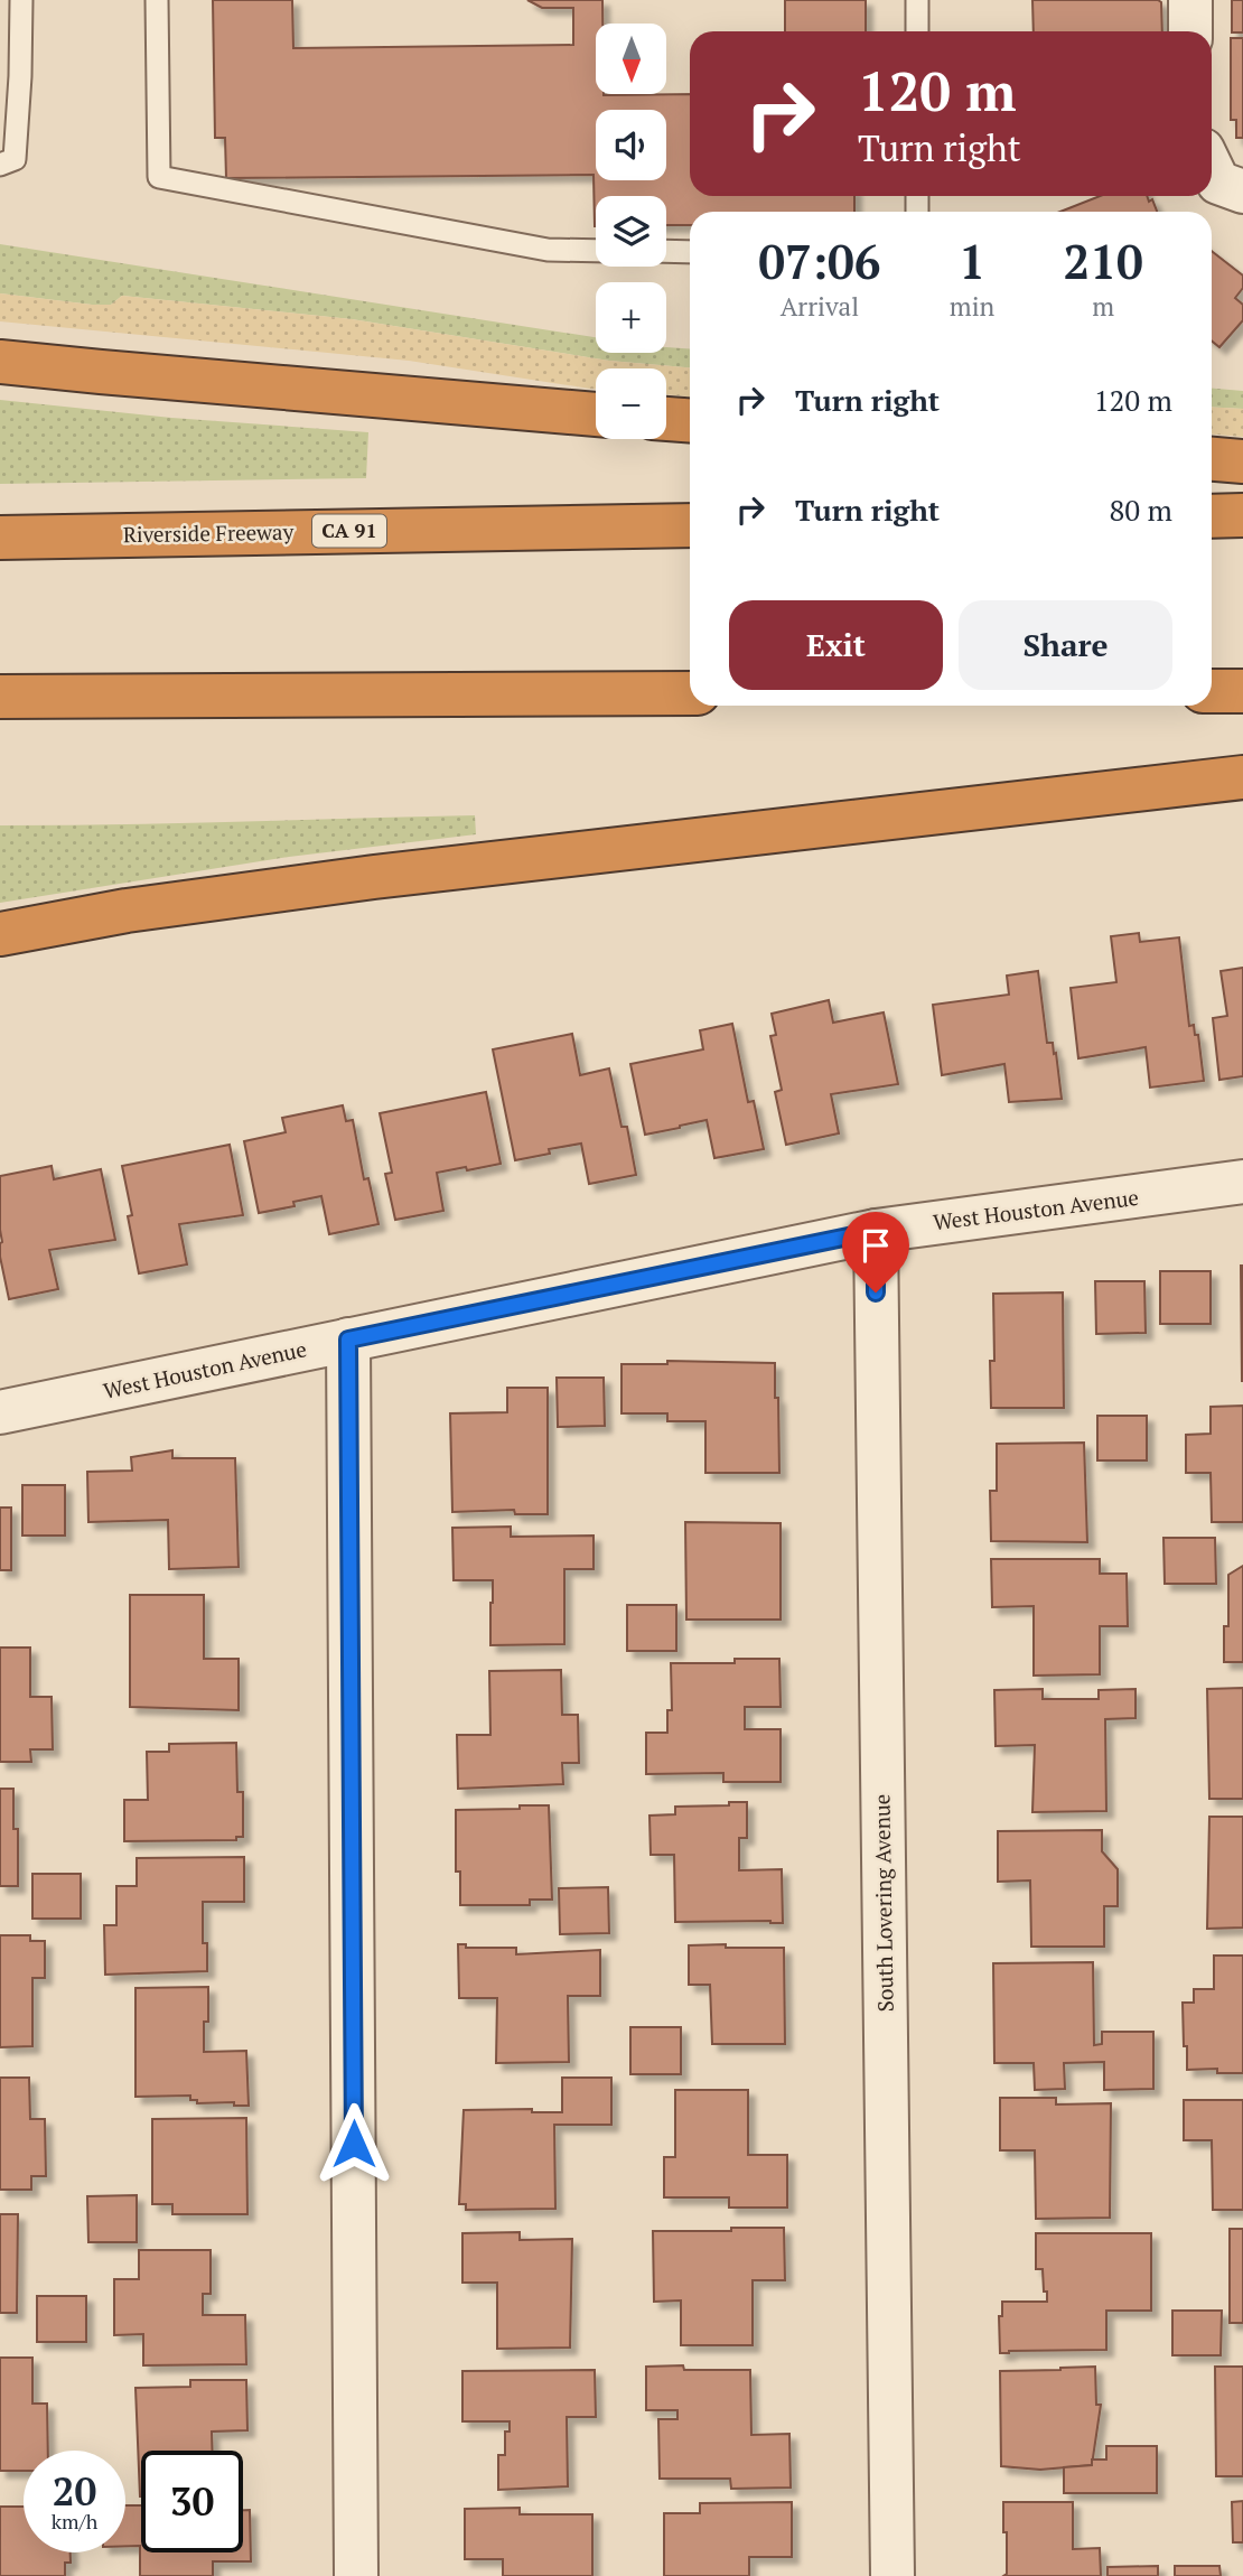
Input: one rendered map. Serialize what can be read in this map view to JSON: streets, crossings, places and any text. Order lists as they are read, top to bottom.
{
  "streets": {
    "highway": ["CA 91", "Riverside Freeway"],
    "street": ["West Houston Avenue", "South Lovering Avenue"]
  },
  "crossings": [
    ["West Houston Avenue", "South Lovering Avenue"]
  ],
  "north": "bottom",
  "page": {
    "map_buttons": ["+", "−"],
    "turn": ["120 m", "Turn right"],
    "eta": [
      "07:06",
      "Arrival",
      "1",
      "min",
      "210",
      "m"
    ],
    "list": [
      {
        "name": "Turn right",
        "value": "120 m"
      },
      {
        "name": "Turn right",
        "value": "80 m"
      }
    ],
    "buttons": ["Exit", "Share"],
    "speed": "20 km/h",
    "limit": "30"
  }
}
